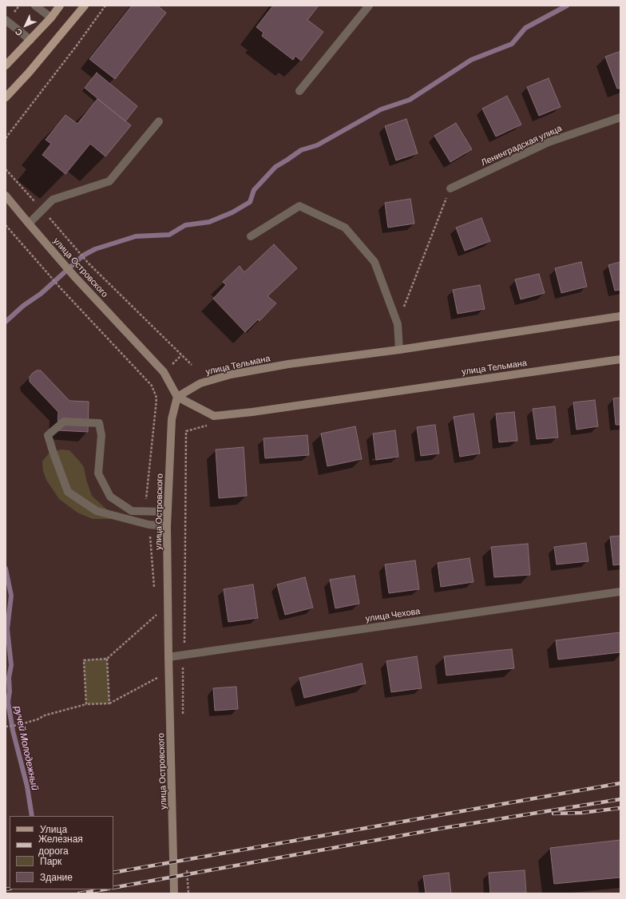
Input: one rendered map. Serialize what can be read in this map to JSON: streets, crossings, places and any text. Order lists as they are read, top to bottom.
{
  "streets": {
    "main road": ["улица Островского", "улица Тельмана"],
    "street": ["Ленинградская улица", "улица Чехова"]
  },
  "crossings": [
    ["улица Островского", "улица Тельмана"],
    ["улица Островского", "улица Чехова"]
  ],
  "water": ["ручей Молодежный"],
  "legend": [
    "Улица",
    "Железная дорога",
    "Парк",
    "Здание"
  ],
  "north": "bottom left"
}
